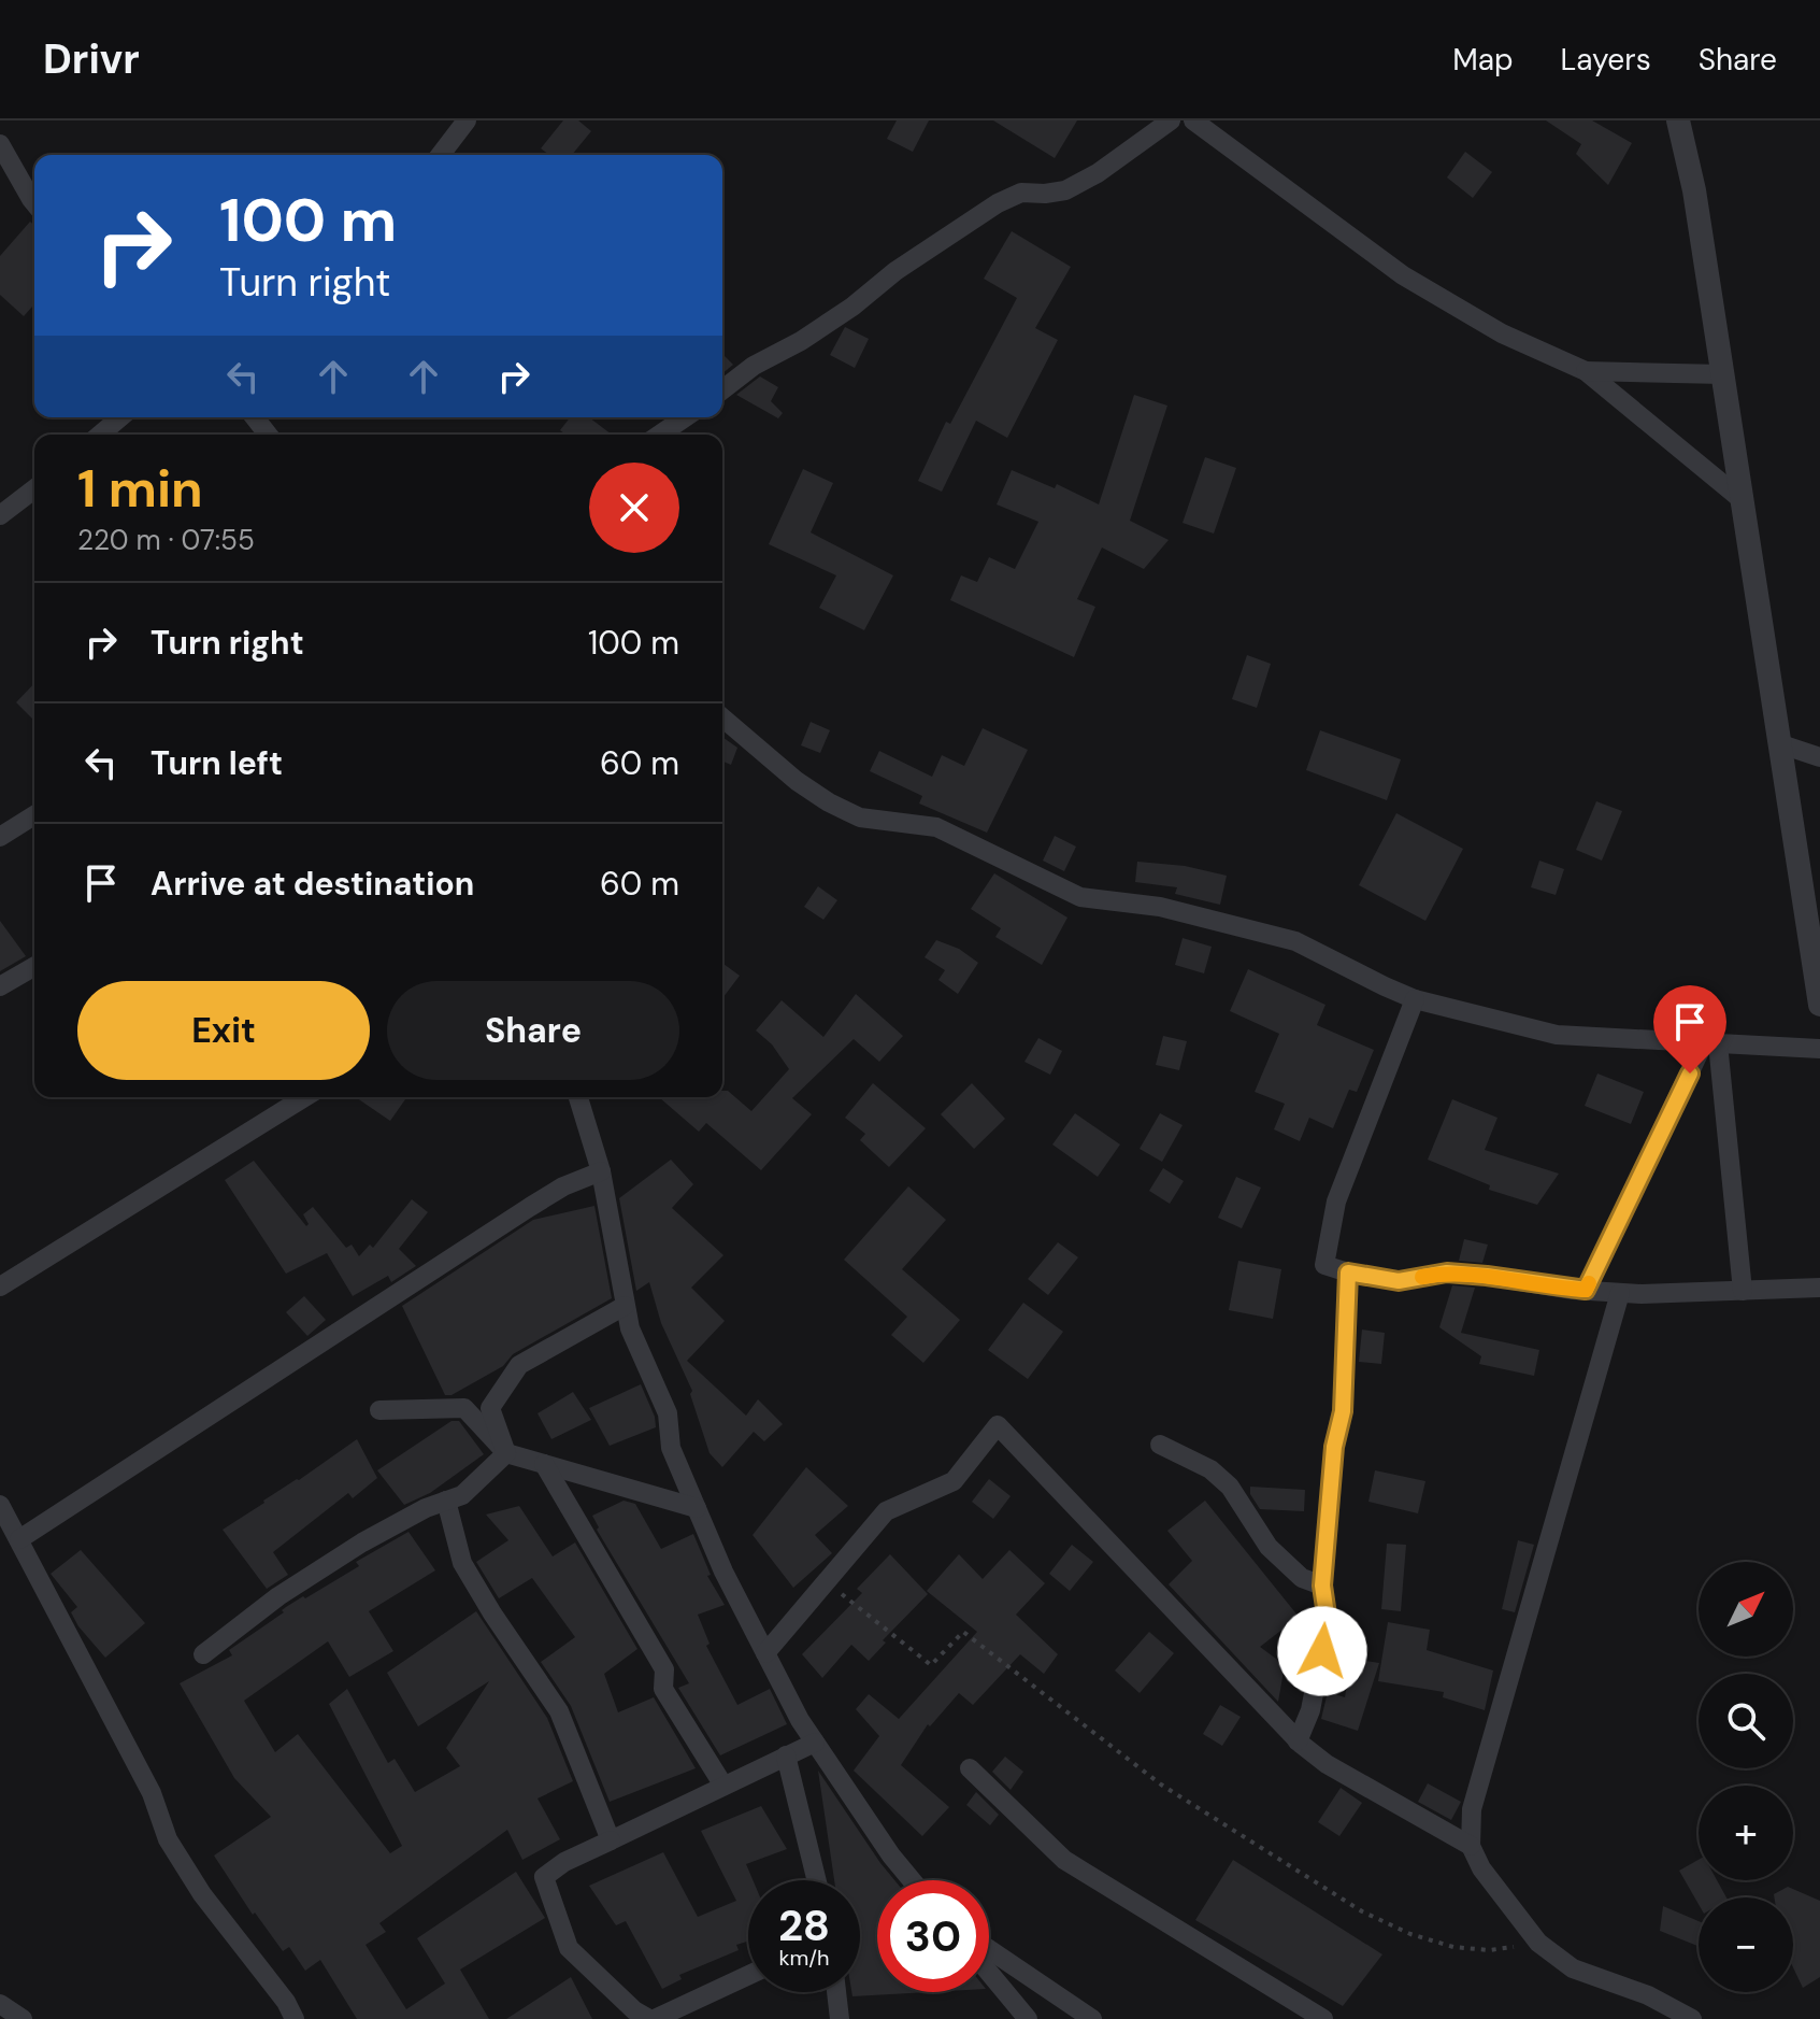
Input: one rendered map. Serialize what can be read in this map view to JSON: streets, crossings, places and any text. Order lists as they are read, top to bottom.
{
  "north": "top right",
  "page": {
    "header": "Drivr",
    "nav": ["Map", "Layers", "Share"],
    "turn": ["100 m", "Turn right"],
    "heading": ["1 min", "220 m · 07:55"],
    "list": [
      {
        "name": "Turn right",
        "value": "100 m"
      },
      {
        "name": "Turn left",
        "value": "60 m"
      },
      {
        "name": "Arrive at destination",
        "value": "60 m"
      }
    ],
    "buttons": ["Exit", "Share"],
    "map_buttons": ["+", "−"],
    "speed": "28 km/h",
    "limit": "30"
  }
}
